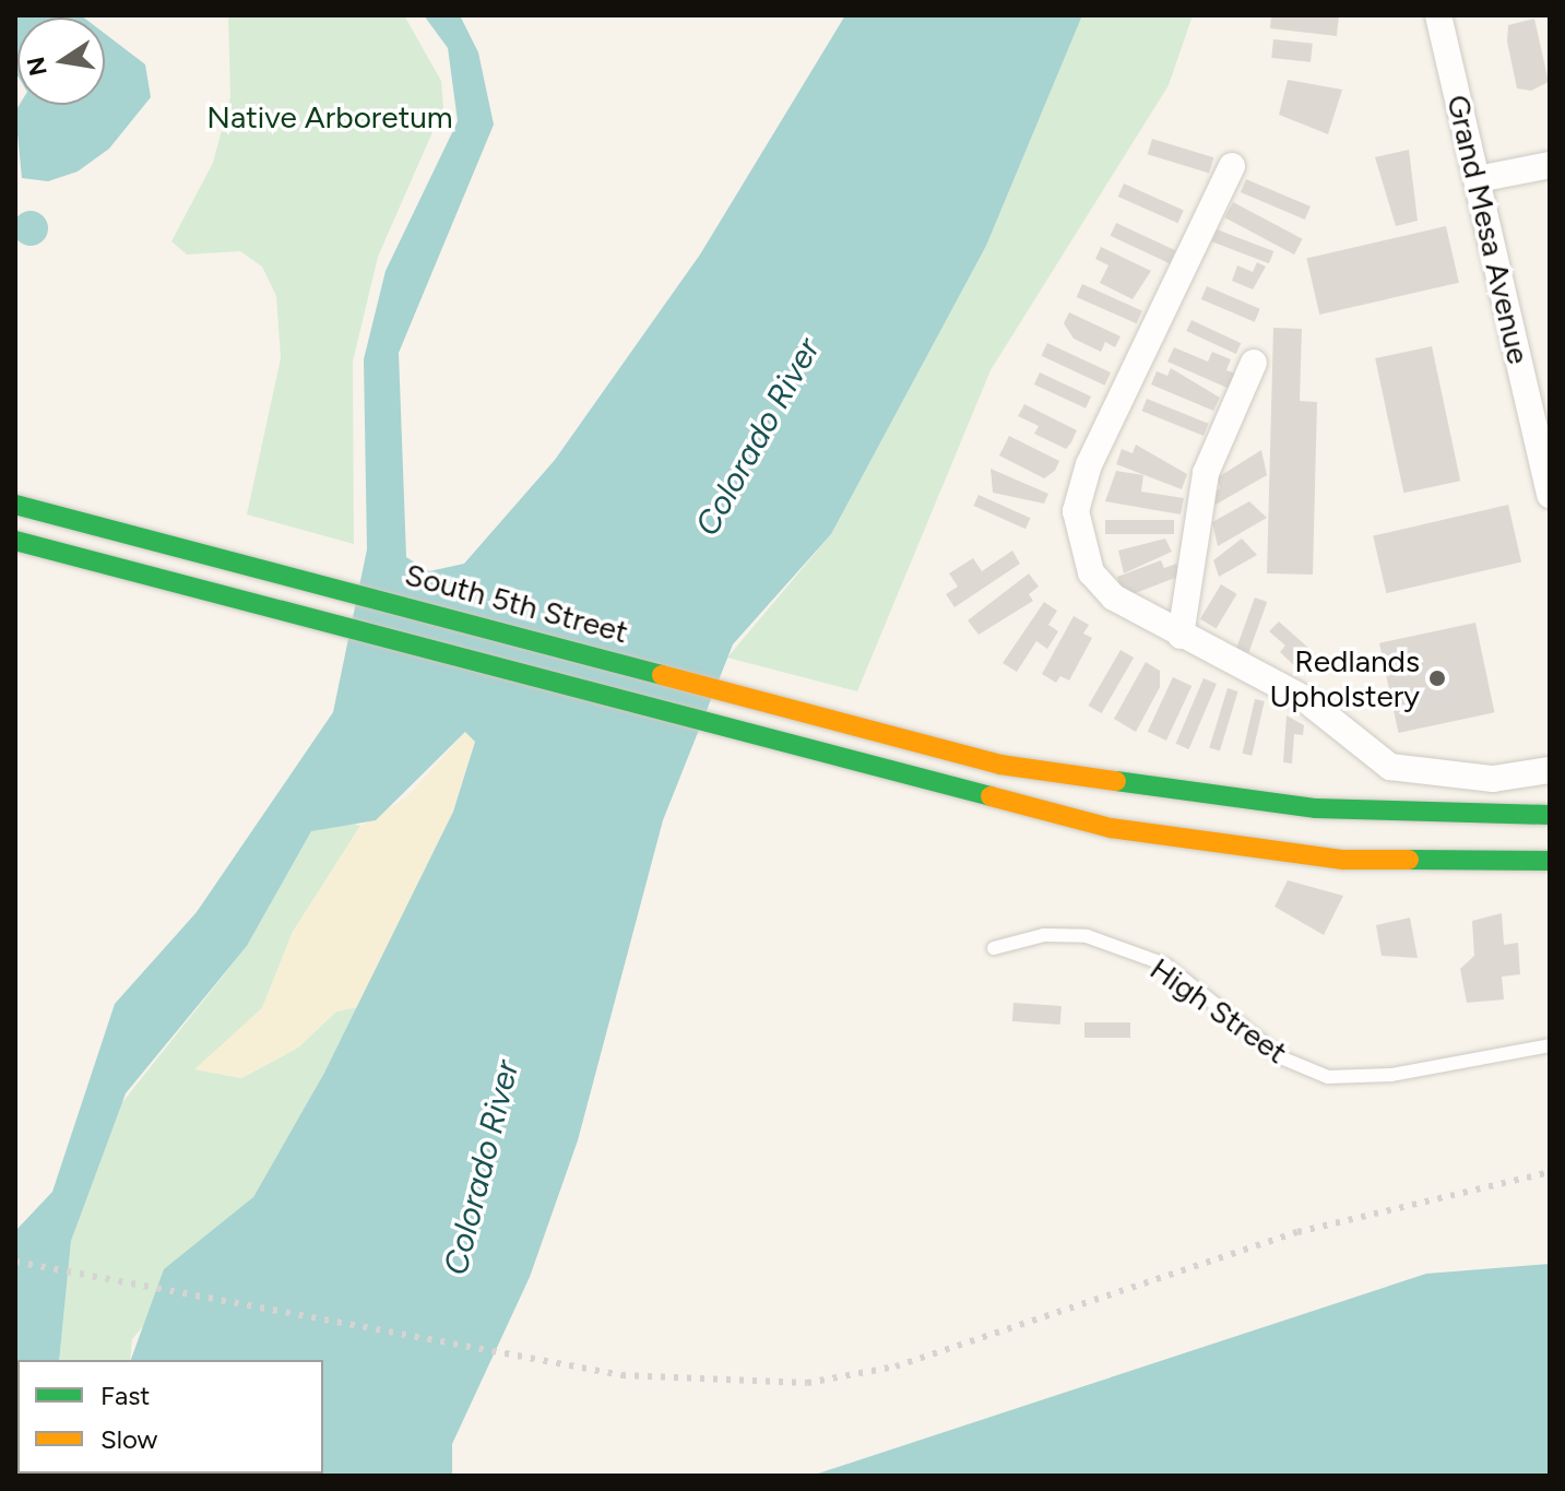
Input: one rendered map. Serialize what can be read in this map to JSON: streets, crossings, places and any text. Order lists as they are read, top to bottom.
{
  "streets": {
    "highway": ["South 5th Street"],
    "street": ["Grand Mesa Avenue"],
    "lane": ["High Street"]
  },
  "water": ["Colorado River"],
  "parks": ["Native Arboretum"],
  "places": ["Redlands Upholstery"],
  "legend": ["Fast", "Slow"],
  "north": "left"
}
